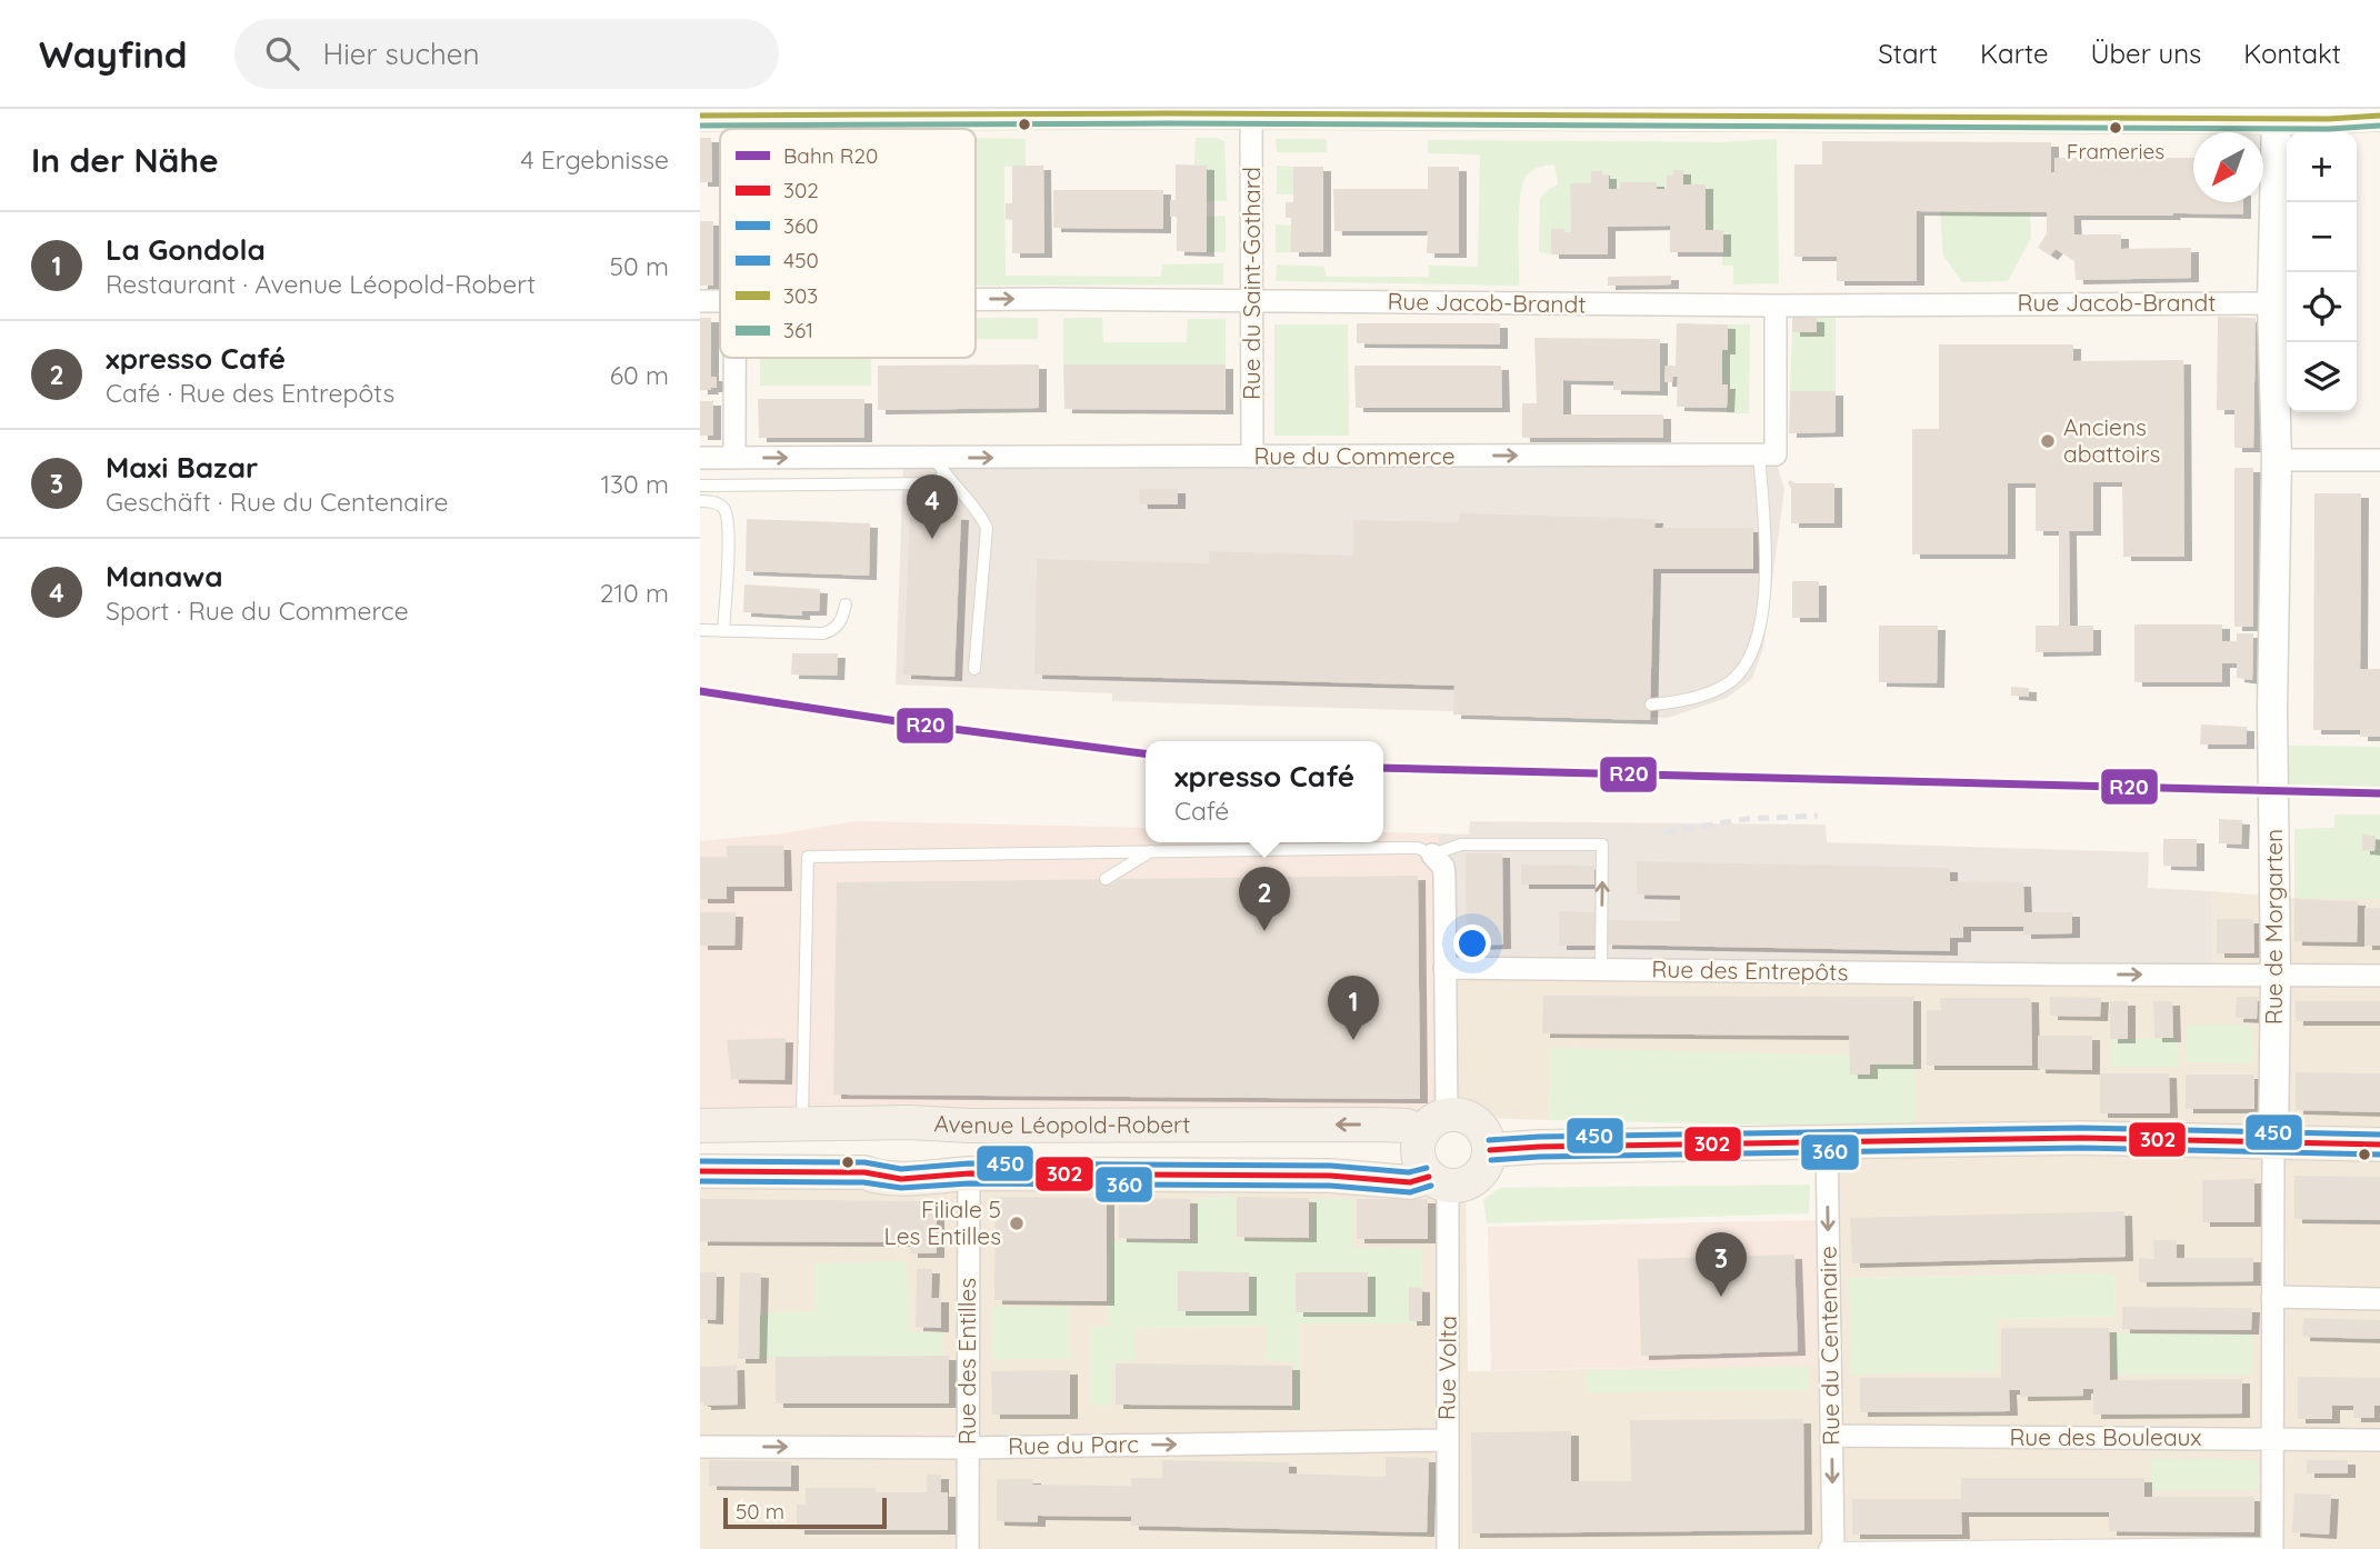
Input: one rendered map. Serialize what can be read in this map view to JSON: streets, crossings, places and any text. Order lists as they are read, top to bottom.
{
  "streets": {
    "main road": ["Rue de Morgarten", "Avenue Léopold-Robert"],
    "street": [
      "Rue du Saint-Gothard",
      "Rue Jacob-Brandt",
      "Rue du Commerce",
      "Rue des Entrepôts",
      "Rue du Centenaire",
      "Rue des Entilles",
      "Rue Volta",
      "Rue des Bouleaux",
      "Rue du Parc"
    ]
  },
  "crossings": [
    ["Rue du Saint-Gothard", "Rue Jacob-Brandt"],
    ["Rue du Saint-Gothard", "Rue du Commerce"],
    ["Rue Jacob-Brandt", "Rue de Morgarten"],
    ["Rue de Morgarten", "Rue des Entrepôts"],
    ["Rue de Morgarten", "Rue des Bouleaux"],
    ["Avenue Léopold-Robert", "Rue Volta"],
    ["Rue du Centenaire", "Rue des Bouleaux"],
    ["Rue des Entilles", "Rue du Parc"],
    ["Rue Volta", "Rue du Parc"]
  ],
  "one_way": [
    "Rue du Commerce",
    "Rue des Entrepôts",
    "Rue du Centenaire",
    "Rue du Parc"
  ],
  "places": ["Frameries", "Anciens abattoirs", "Filiale 5 Les Entilles"],
  "lines": [
    "transit line 303",
    "transit line 361",
    "rail line R20",
    "transit line 450",
    "transit line 302",
    "transit line 360"
  ],
  "legend": [
    "Bahn R20",
    "302",
    "360",
    "450",
    "303",
    "361"
  ],
  "scale_bar": "50 m",
  "north": "bottom left",
  "page": {
    "header": "Wayfind",
    "search": "Hier suchen",
    "nav": [
      "Start",
      "Karte",
      "Über uns",
      "Kontakt"
    ],
    "heading": ["In der Nähe", "4 Ergebnisse"],
    "map_buttons": ["+", "−"],
    "list": [
      {
        "mark": "1",
        "name": "La Gondola",
        "note": "Restaurant · Avenue Léopold-Robert",
        "value": "50 m"
      },
      {
        "mark": "2",
        "name": "xpresso Café",
        "note": "Café · Rue des Entrepôts",
        "value": "60 m"
      },
      {
        "mark": "3",
        "name": "Maxi Bazar",
        "note": "Geschäft · Rue du Centenaire",
        "value": "130 m"
      },
      {
        "mark": "4",
        "name": "Manawa",
        "note": "Sport · Rue du Commerce",
        "value": "210 m"
      }
    ],
    "pins": [
      "4",
      "2",
      "1",
      "3"
    ],
    "popup": ["xpresso Café", "Café"],
    "scale": "50 m"
  }
}
